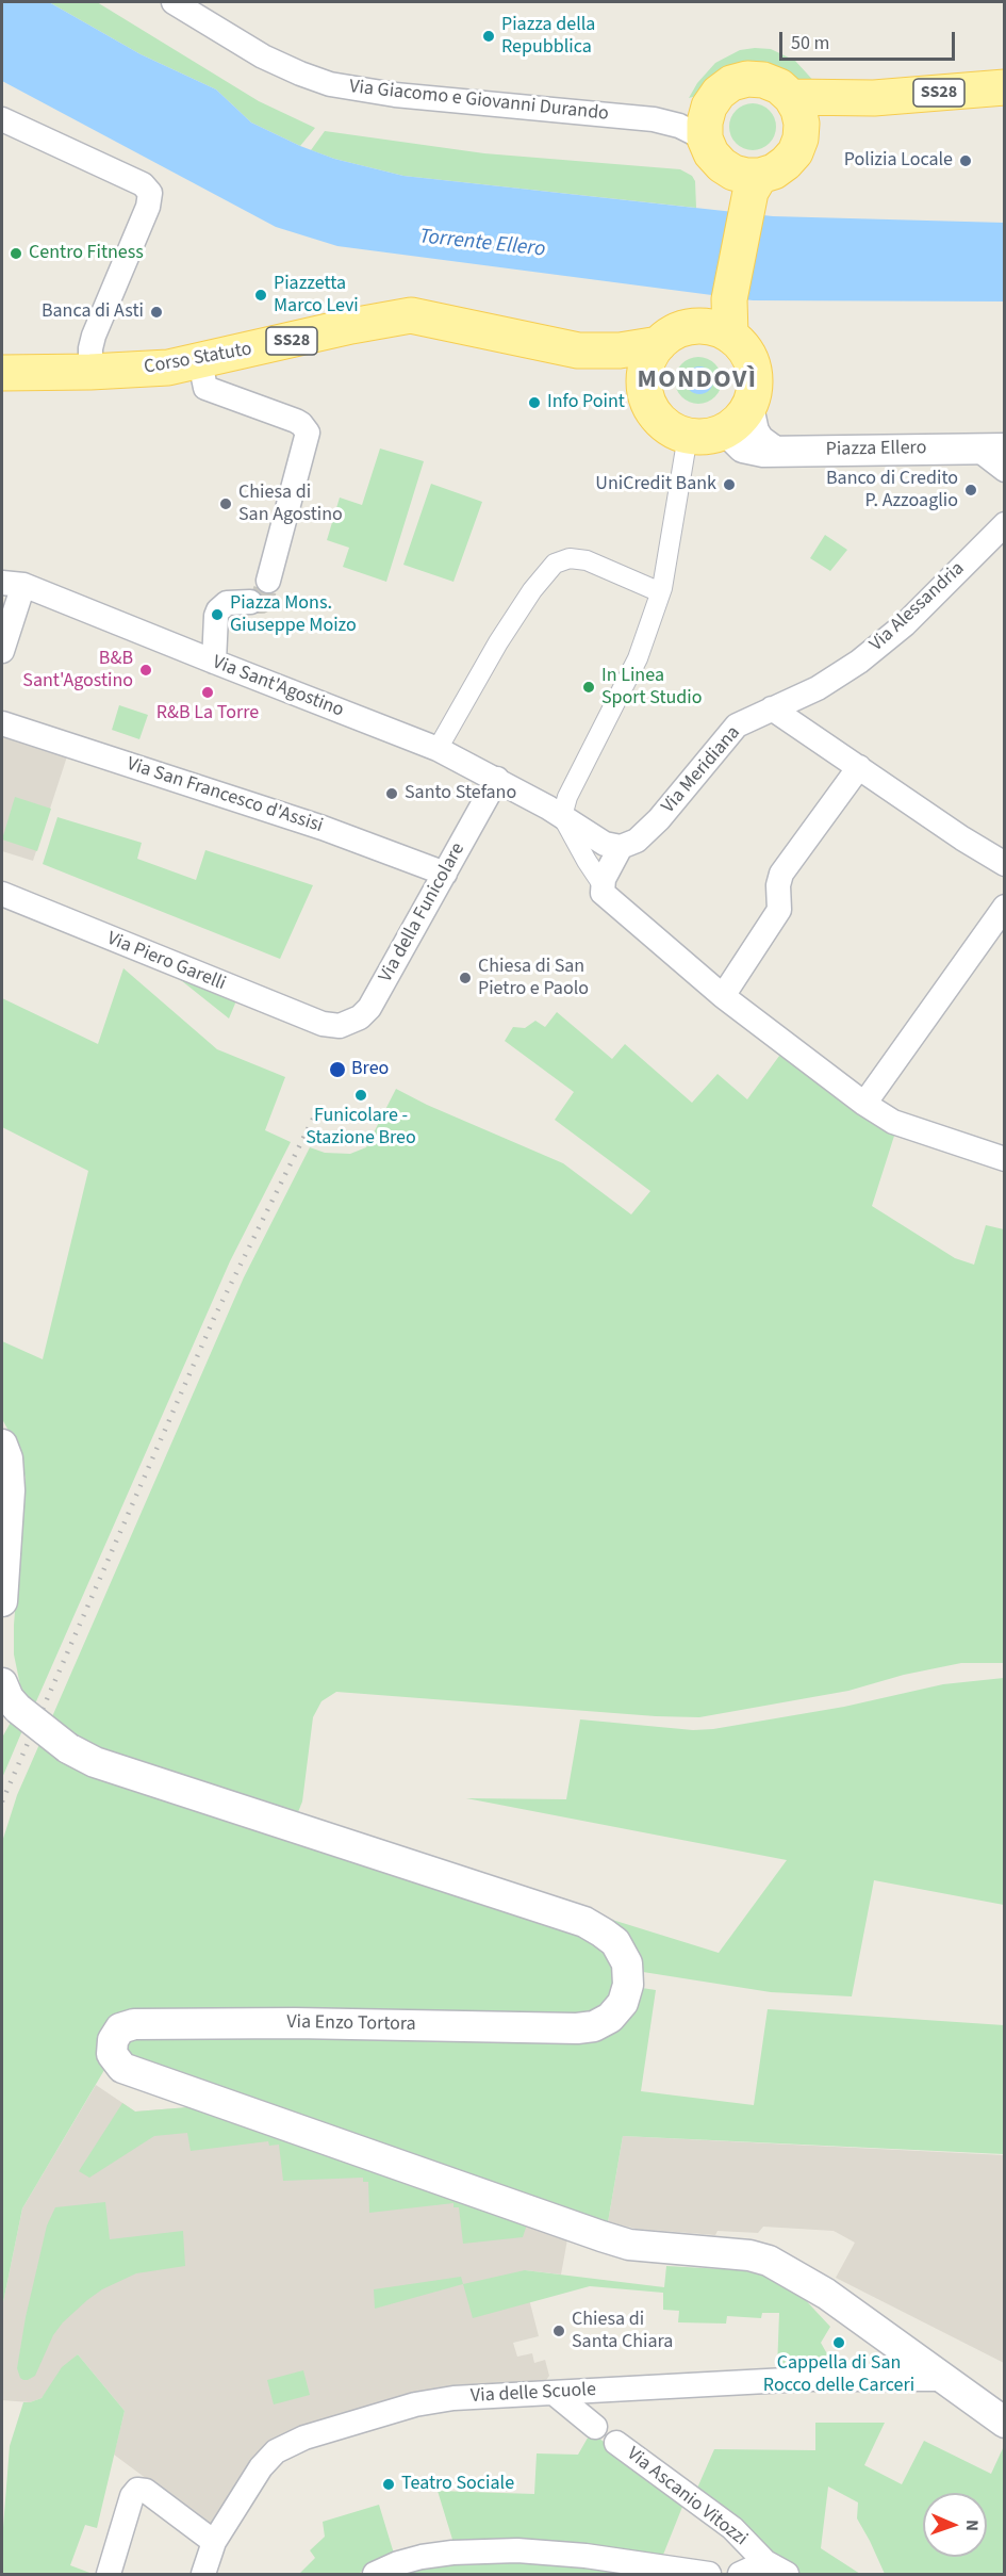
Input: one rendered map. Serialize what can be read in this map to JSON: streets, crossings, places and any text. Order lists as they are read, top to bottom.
{
  "streets": {
    "main road": ["SS28", "Corso Statuto"],
    "street": [
      "Via Giacomo e Giovanni Durando",
      "Piazza Ellero",
      "Via Alessandria",
      "Via Sant'Agostino",
      "Via Meridiana",
      "Via San Francesco d'Assisi",
      "Via della Funicolare",
      "Via Piero Garelli",
      "Via Enzo Tortora",
      "Via delle Scuole",
      "Via Ascanio Vitozzi"
    ]
  },
  "crossings": [
    ["SS28", "Via Giacomo e Giovanni Durando"],
    ["Corso Statuto", "Piazza Ellero"],
    ["Via Alessandria", "Via Meridiana"],
    ["Via Sant'Agostino", "Via Meridiana"],
    ["Via Sant'Agostino", "Via della Funicolare"],
    ["Via San Francesco d'Assisi", "Via della Funicolare"],
    ["Via della Funicolare", "Via Piero Garelli"],
    ["Via Enzo Tortora", "Via delle Scuole"]
  ],
  "districts": ["MONDOVÌ"],
  "water": ["Torrente Ellero"],
  "places": [
    "Piazza della Repubblica",
    "Polizia Locale",
    "Centro Fitness",
    "Piazzetta Marco Levi",
    "Banca di Asti",
    "Info Point",
    "UniCredit Bank",
    "Banco di Credito P. Azzoaglio",
    "Chiesa di San Agostino",
    "Piazza Mons. Giuseppe Moizo",
    "B&B Sant'Agostino",
    "In Linea Sport Studio",
    "R&B La Torre",
    "Santo Stefano",
    "Chiesa di San Pietro e Paolo",
    "Breo",
    "Funicolare - Stazione Breo",
    "Chiesa di Santa Chiara",
    "Cappella di San Rocco delle Carceri",
    "Teatro Sociale"
  ],
  "scale_bar": "50 m",
  "north": "right"
}
